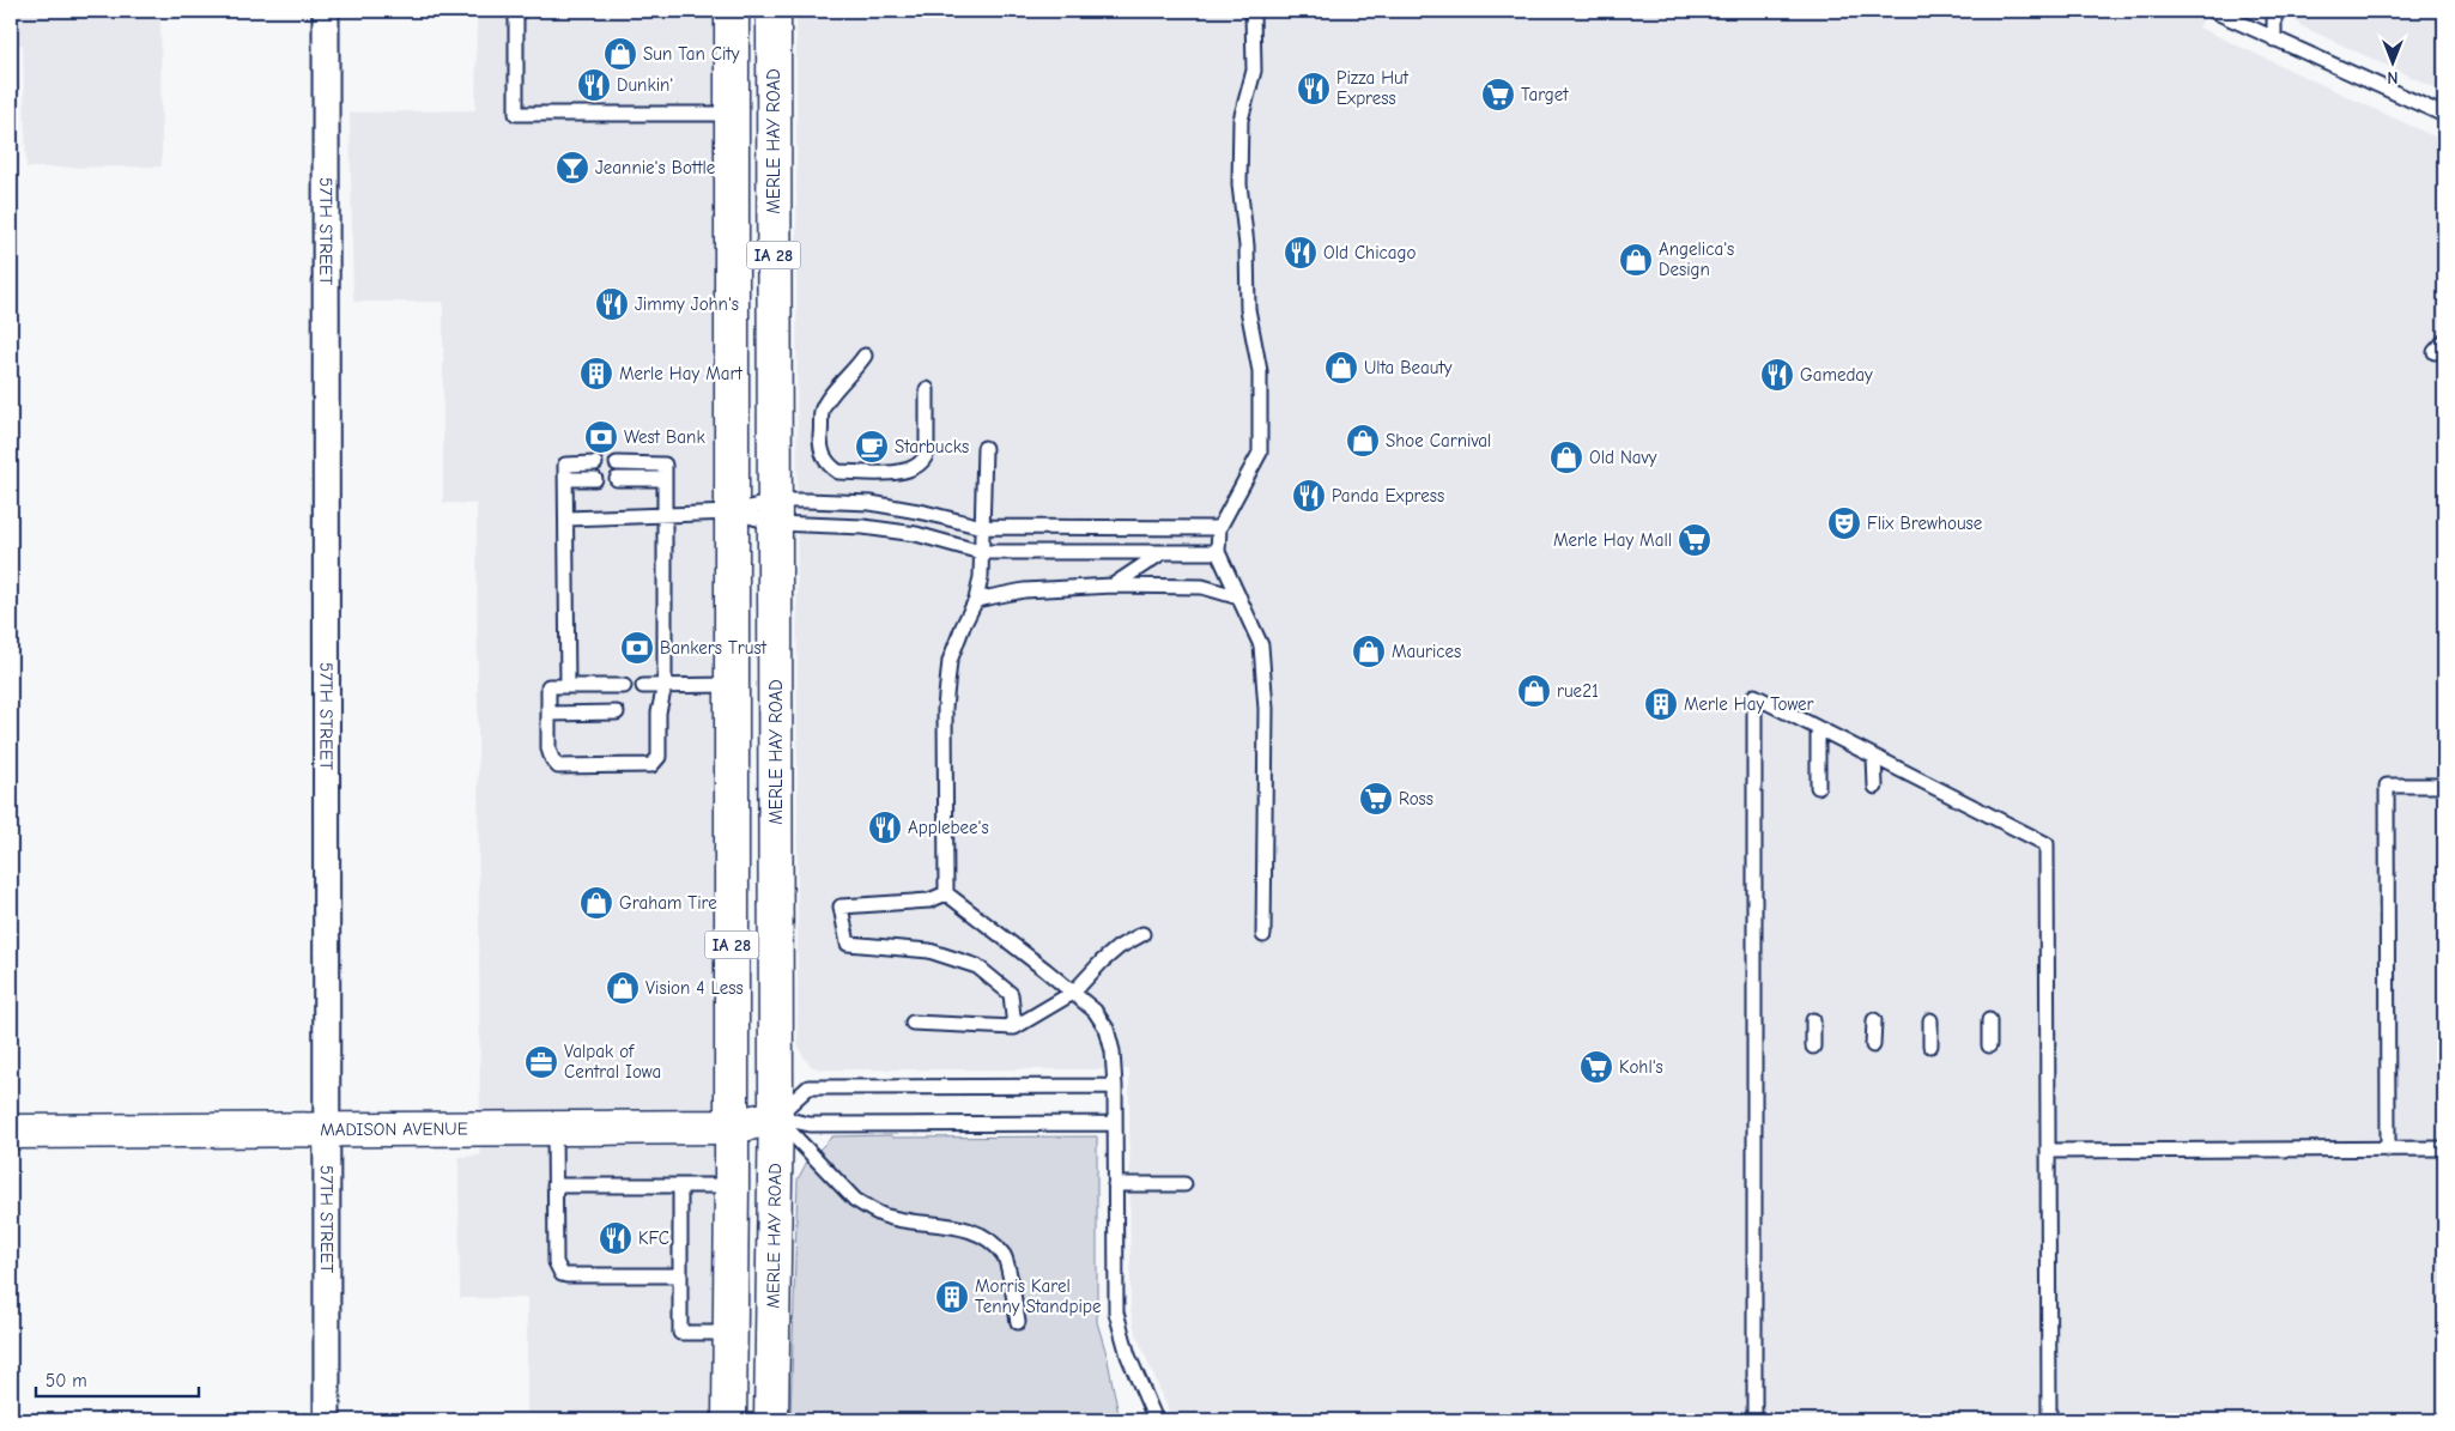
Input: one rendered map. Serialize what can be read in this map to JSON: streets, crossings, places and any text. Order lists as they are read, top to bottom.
{
  "streets": {
    "main road": ["MERLE HAY ROAD", "IA 28", "MADISON AVENUE"],
    "street": ["57TH STREET"]
  },
  "crossings": [
    ["MERLE HAY ROAD", "MADISON AVENUE"],
    ["57TH STREET", "MADISON AVENUE"],
    ["IA 28", "MADISON AVENUE"]
  ],
  "places": {
    "shop": [
      "Sun Tan City",
      "Angelica's Design",
      "Ulta Beauty",
      "Shoe Carnival",
      "Old Navy",
      "Maurices",
      "rue21",
      "Graham Tire",
      "Vision 4 Less"
    ],
    "restaurant": [
      "Dunkin'",
      "Pizza Hut Express",
      "Old Chicago",
      "Jimmy John's",
      "Gameday",
      "Panda Express",
      "Applebee's",
      "KFC"
    ],
    "supermarket": [
      "Target",
      "Merle Hay Mall",
      "Ross",
      "Kohl's"
    ],
    "bar": ["Jeannie's Bottle"],
    "building": ["Merle Hay Mart", "Merle Hay Tower", "Morris Karel Tenny Standpipe"],
    "bank": ["West Bank", "Bankers Trust"],
    "cafe": ["Starbucks"],
    "theatre": ["Flix Brewhouse"],
    "office": ["Valpak of Central Iowa"]
  },
  "scale_bar": "50 m",
  "north": "bottom"
}
